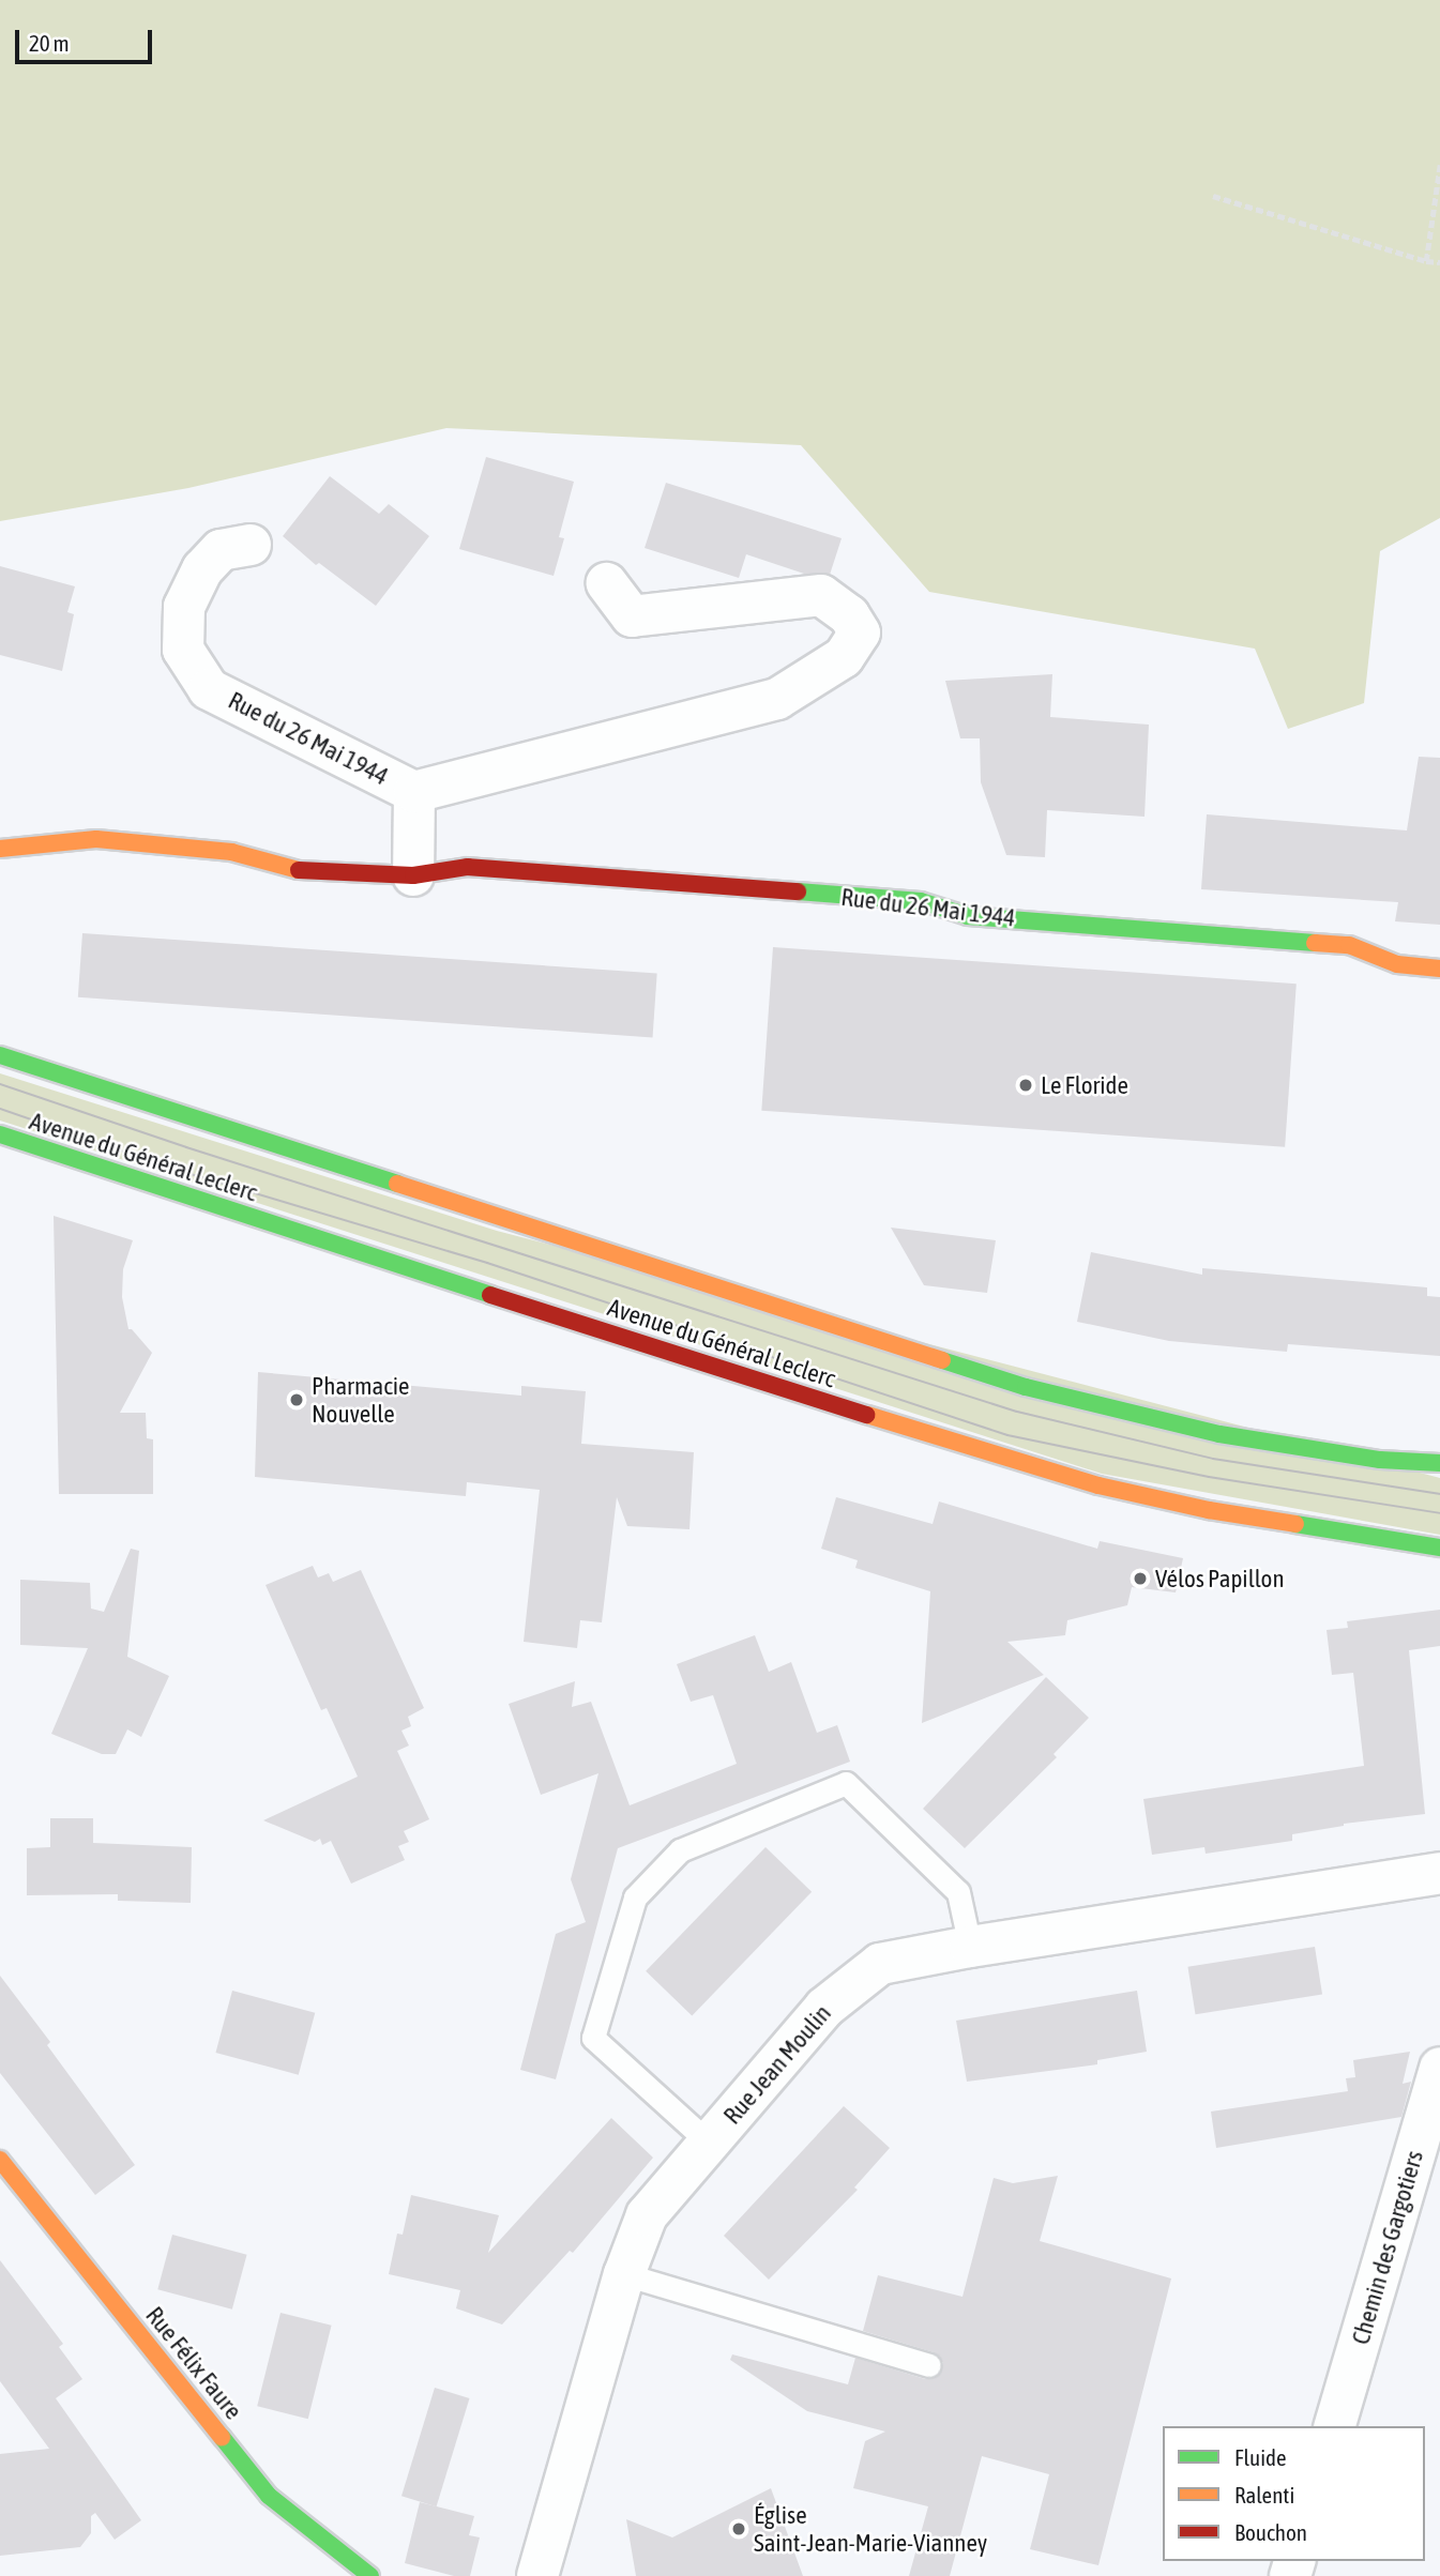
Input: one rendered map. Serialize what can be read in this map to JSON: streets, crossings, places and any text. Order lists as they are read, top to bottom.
{
  "streets": {
    "main road": ["Rue du 26 Mai 1944", "Avenue du Général Leclerc", "Rue Félix Faure"],
    "street": ["Rue Jean Moulin", "Chemin des Gargotiers"]
  },
  "places": [
    "Le Floride",
    "Pharmacie Nouvelle",
    "Vélos Papillon",
    "Église Saint-Jean-Marie-Vianney"
  ],
  "legend": ["Fluide", "Ralenti", "Bouchon"],
  "scale_bar": "20 m"
}
